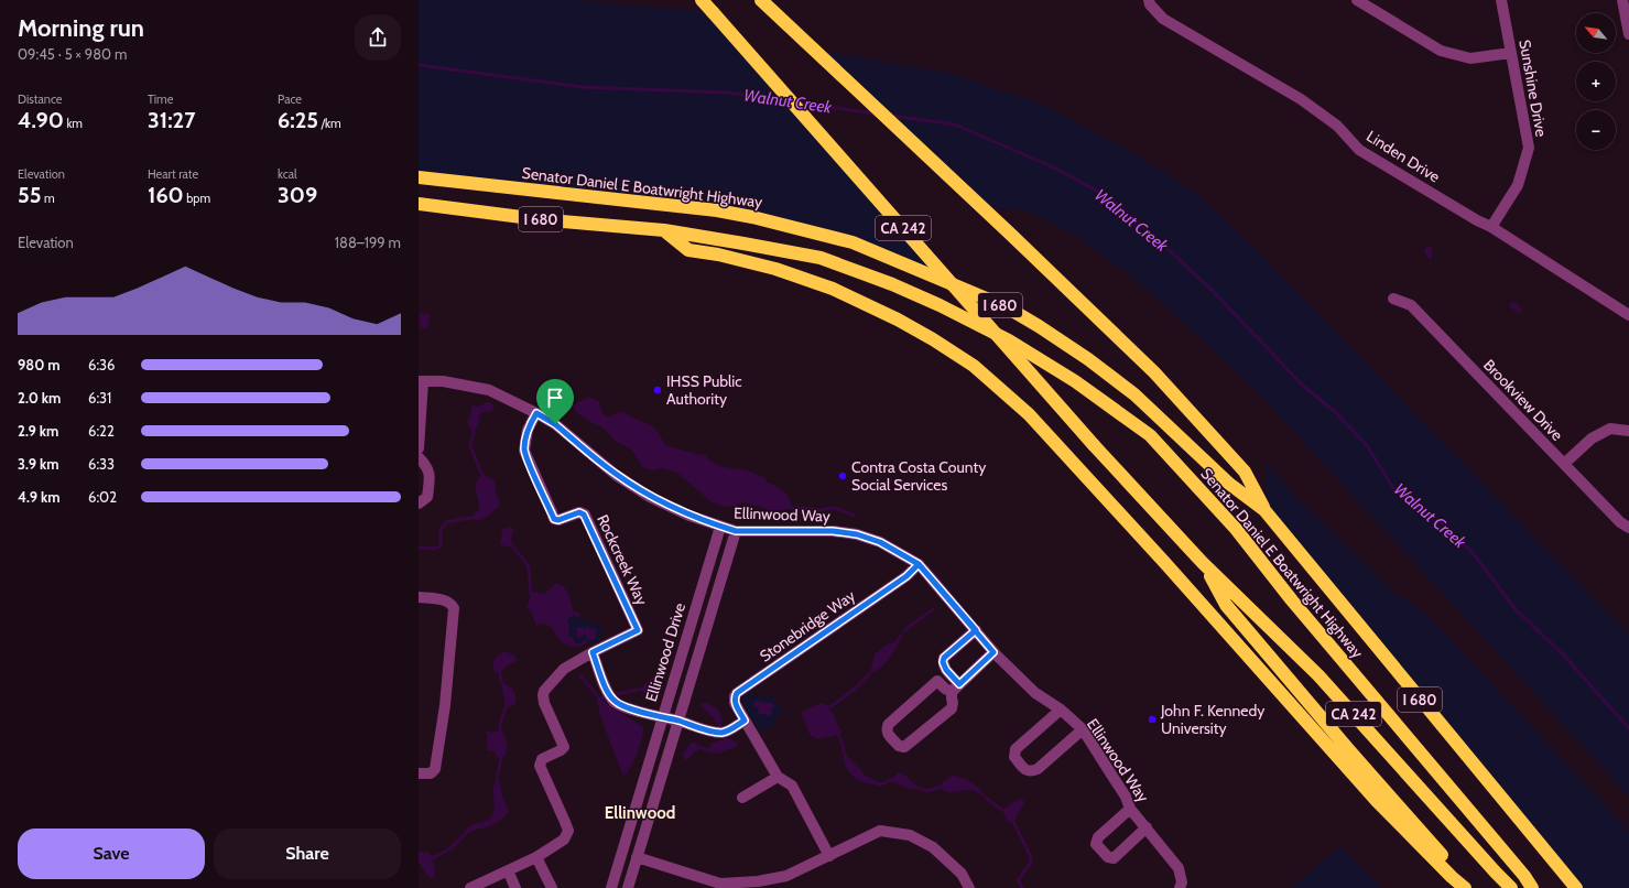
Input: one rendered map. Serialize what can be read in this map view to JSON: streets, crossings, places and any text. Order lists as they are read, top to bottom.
{
  "streets": {
    "highway": ["Senator Daniel E Boatwright Highway", "I 680", "CA 242"],
    "street": [
      "Sunshine Drive",
      "Linden Drive",
      "Brookview Drive",
      "Ellinwood Way",
      "Rockcreek Way",
      "Stonebridge Way",
      "Ellinwood Drive"
    ]
  },
  "crossings": [
    ["Sunshine Drive", "Linden Drive"],
    ["Senator Daniel E Boatwright Highway", "I 680"],
    ["Ellinwood Way", "Rockcreek Way"],
    ["Ellinwood Way", "Stonebridge Way"],
    ["Ellinwood Way", "Ellinwood Drive"]
  ],
  "districts": ["Ellinwood"],
  "water": ["Walnut Creek"],
  "places": ["IHSS Public Authority", "Contra Costa County Social Services", "John F. Kennedy University"],
  "north": "top left",
  "page": {
    "heading": ["Morning run", "09:45 · 5 × 980 m"],
    "map_buttons": ["+", "−"],
    "stats": [
      ["Distance", "4.90 km"],
      ["Time", "31:27"],
      ["Pace", "6:25 /km"],
      ["Elevation", "55 m"],
      ["Heart rate", "160 bpm"],
      ["kcal", "309"]
    ],
    "chart": ["Elevation", "188–199 m"],
    "list": [
      {
        "name": "980 m",
        "note": "6:36"
      },
      {
        "name": "2.0 km",
        "note": "6:31"
      },
      {
        "name": "2.9 km",
        "note": "6:22"
      },
      {
        "name": "3.9 km",
        "note": "6:33"
      },
      {
        "name": "4.9 km",
        "note": "6:02"
      }
    ],
    "buttons": ["Save", "Share"]
  }
}
